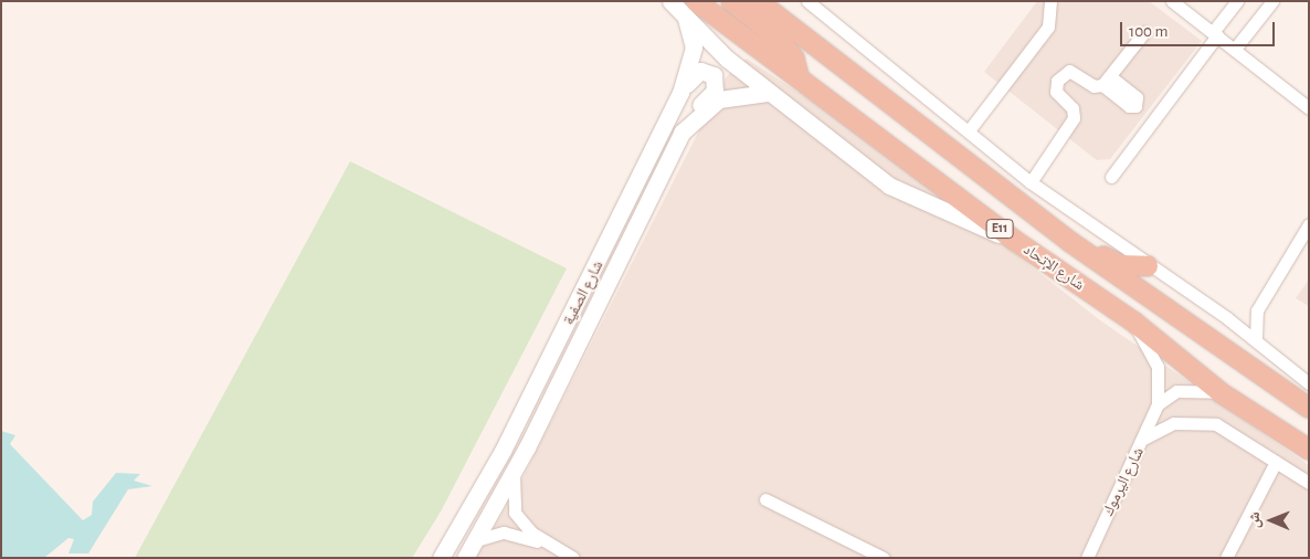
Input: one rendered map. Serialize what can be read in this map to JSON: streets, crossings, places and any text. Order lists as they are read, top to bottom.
{
  "streets": {
    "highway": ["E11", "شارع الإتحاد"],
    "main road": ["شارع الصفية"],
    "street": ["شارع اليرموك"]
  },
  "crossings": [
    ["شارع الإتحاد", "شارع الصفية"],
    ["شارع الإتحاد", "شارع اليرموك"]
  ],
  "scale_bar": "100 m",
  "north": "left"
}
